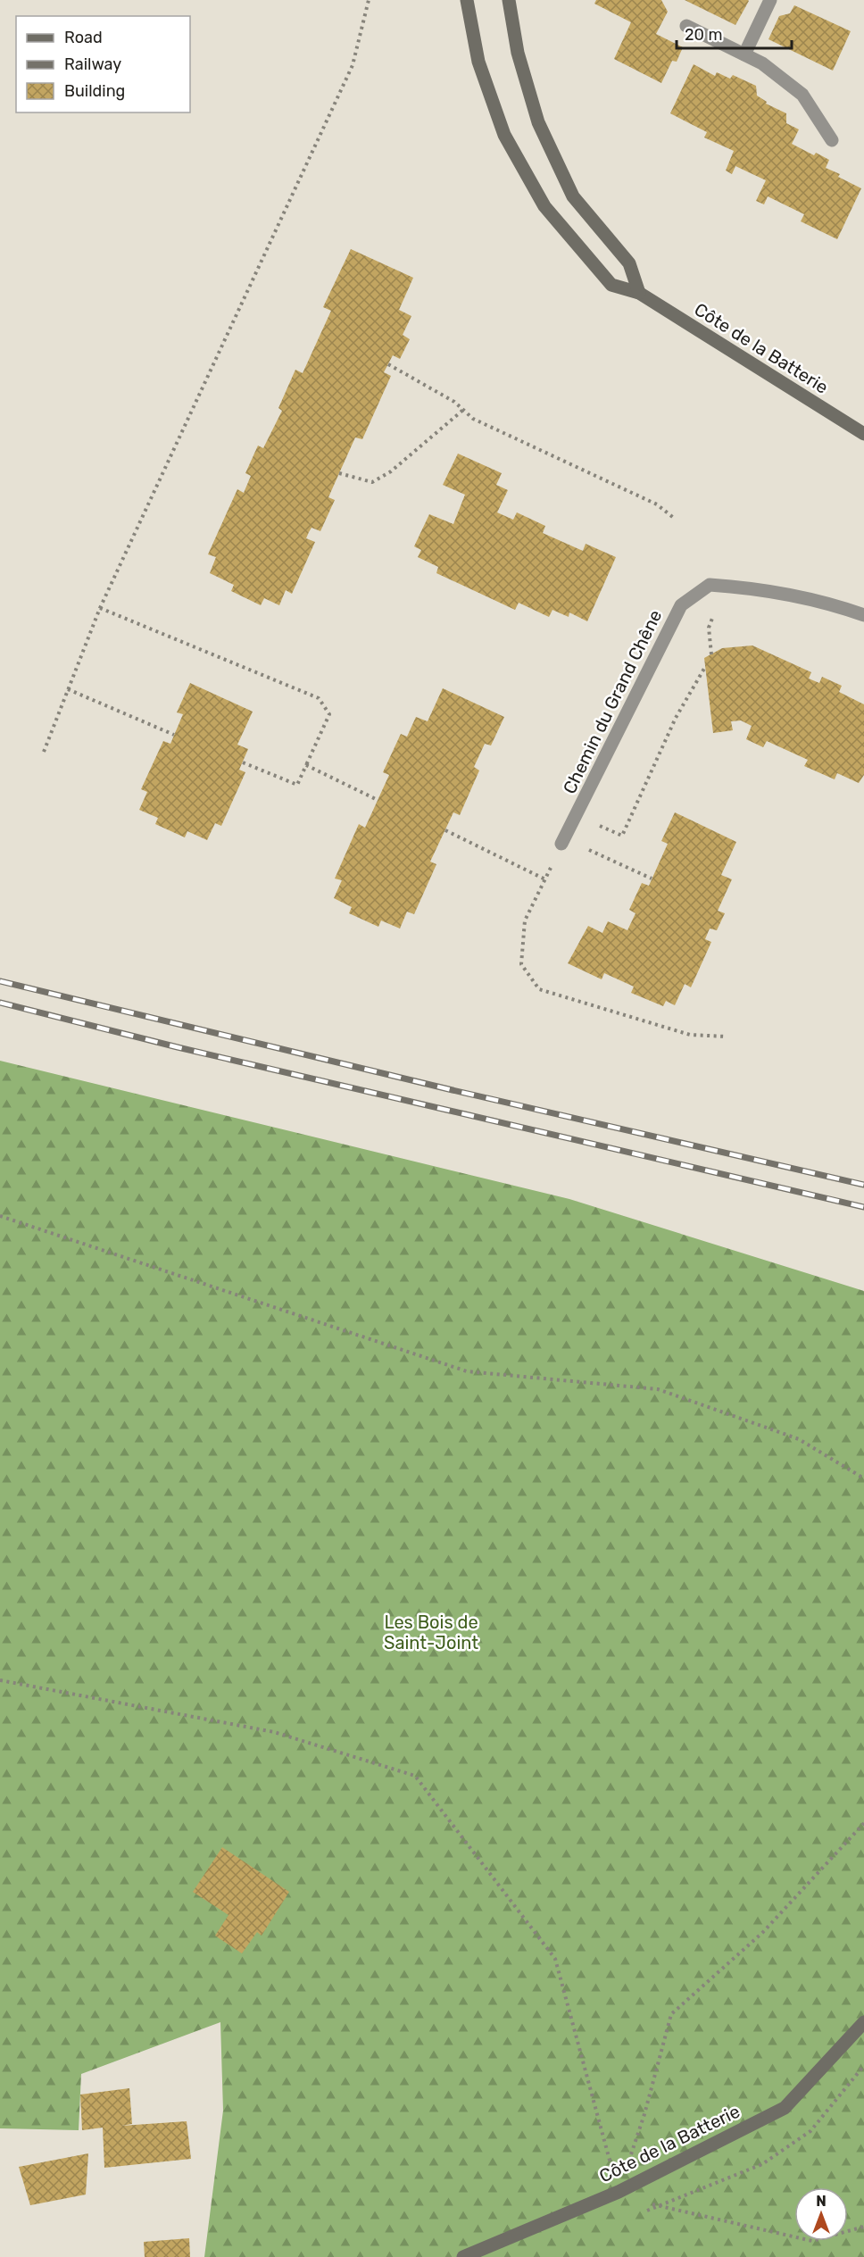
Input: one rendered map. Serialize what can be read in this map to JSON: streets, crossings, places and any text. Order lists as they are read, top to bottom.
{
  "streets": {
    "main road": ["Côte de la Batterie"],
    "street": ["Chemin du Grand Chêne"]
  },
  "parks": ["Les Bois de Saint-Joint"],
  "legend": ["Road", "Railway", "Building"],
  "scale_bar": "20 m",
  "north": "top"
}
